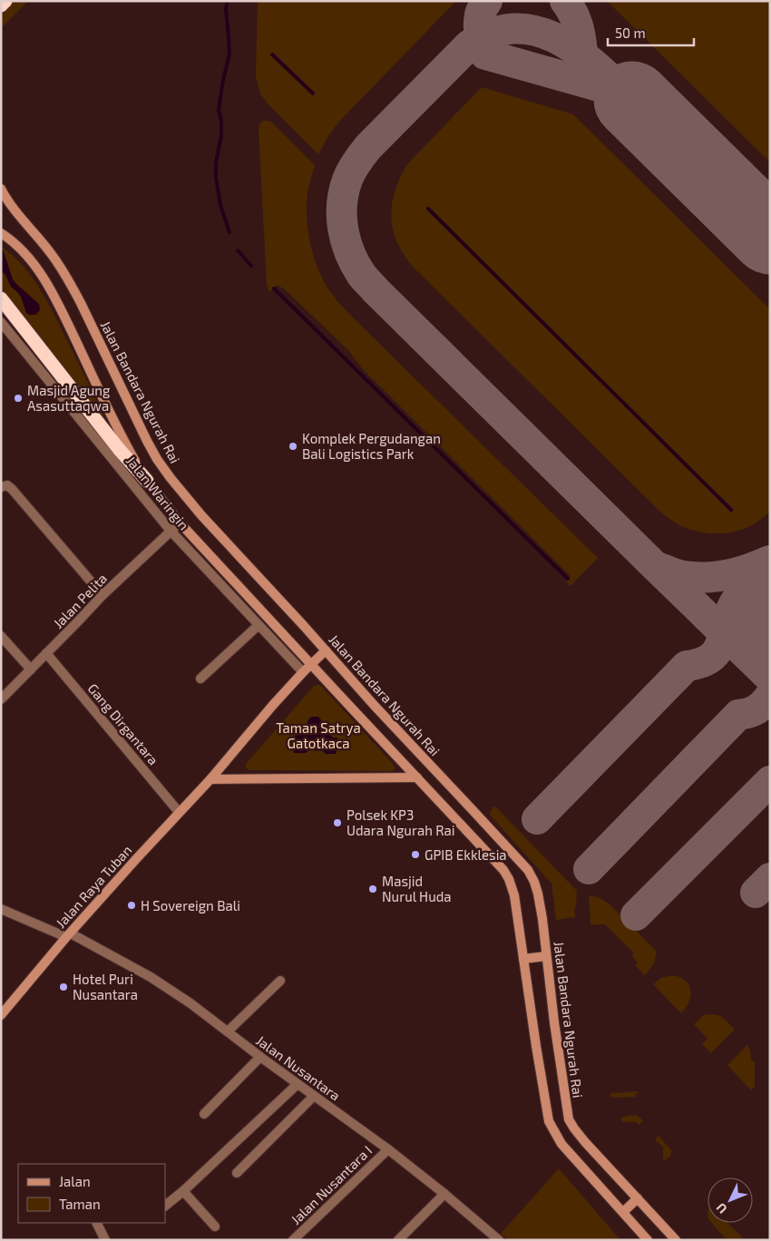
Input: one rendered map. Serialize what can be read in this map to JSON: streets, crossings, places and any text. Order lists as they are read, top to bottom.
{
  "streets": {
    "main road": ["Jalan Bandara Ngurah Rai", "Jalan Raya Tuban"],
    "street": [
      "Jalan Waringin",
      "Jalan Pelita",
      "Gang Dirgantara",
      "Jalan Nusantara",
      "Jalan Nusantara I"
    ]
  },
  "crossings": [
    ["Jalan Bandara Ngurah Rai", "Jalan Raya Tuban"],
    ["Jalan Waringin", "Jalan Pelita"],
    ["Jalan Waringin", "Jalan Raya Tuban"],
    ["Jalan Pelita", "Gang Dirgantara"],
    ["Gang Dirgantara", "Jalan Raya Tuban"],
    ["Jalan Raya Tuban", "Jalan Nusantara"],
    ["Jalan Nusantara", "Jalan Nusantara I"]
  ],
  "parks": ["Taman Satrya Gatotkaca"],
  "places": [
    "Masjid Agung Asasuttaqwa",
    "Komplek Pergudangan Bali Logistics Park",
    "Polsek KP3 Udara Ngurah Rai",
    "GPIB Ekklesia",
    "Masjid Nurul Huda",
    "H Sovereign Bali",
    "Hotel Puri Nusantara"
  ],
  "legend": ["Jalan", "Taman"],
  "scale_bar": "50 m",
  "north": "bottom left"
}
